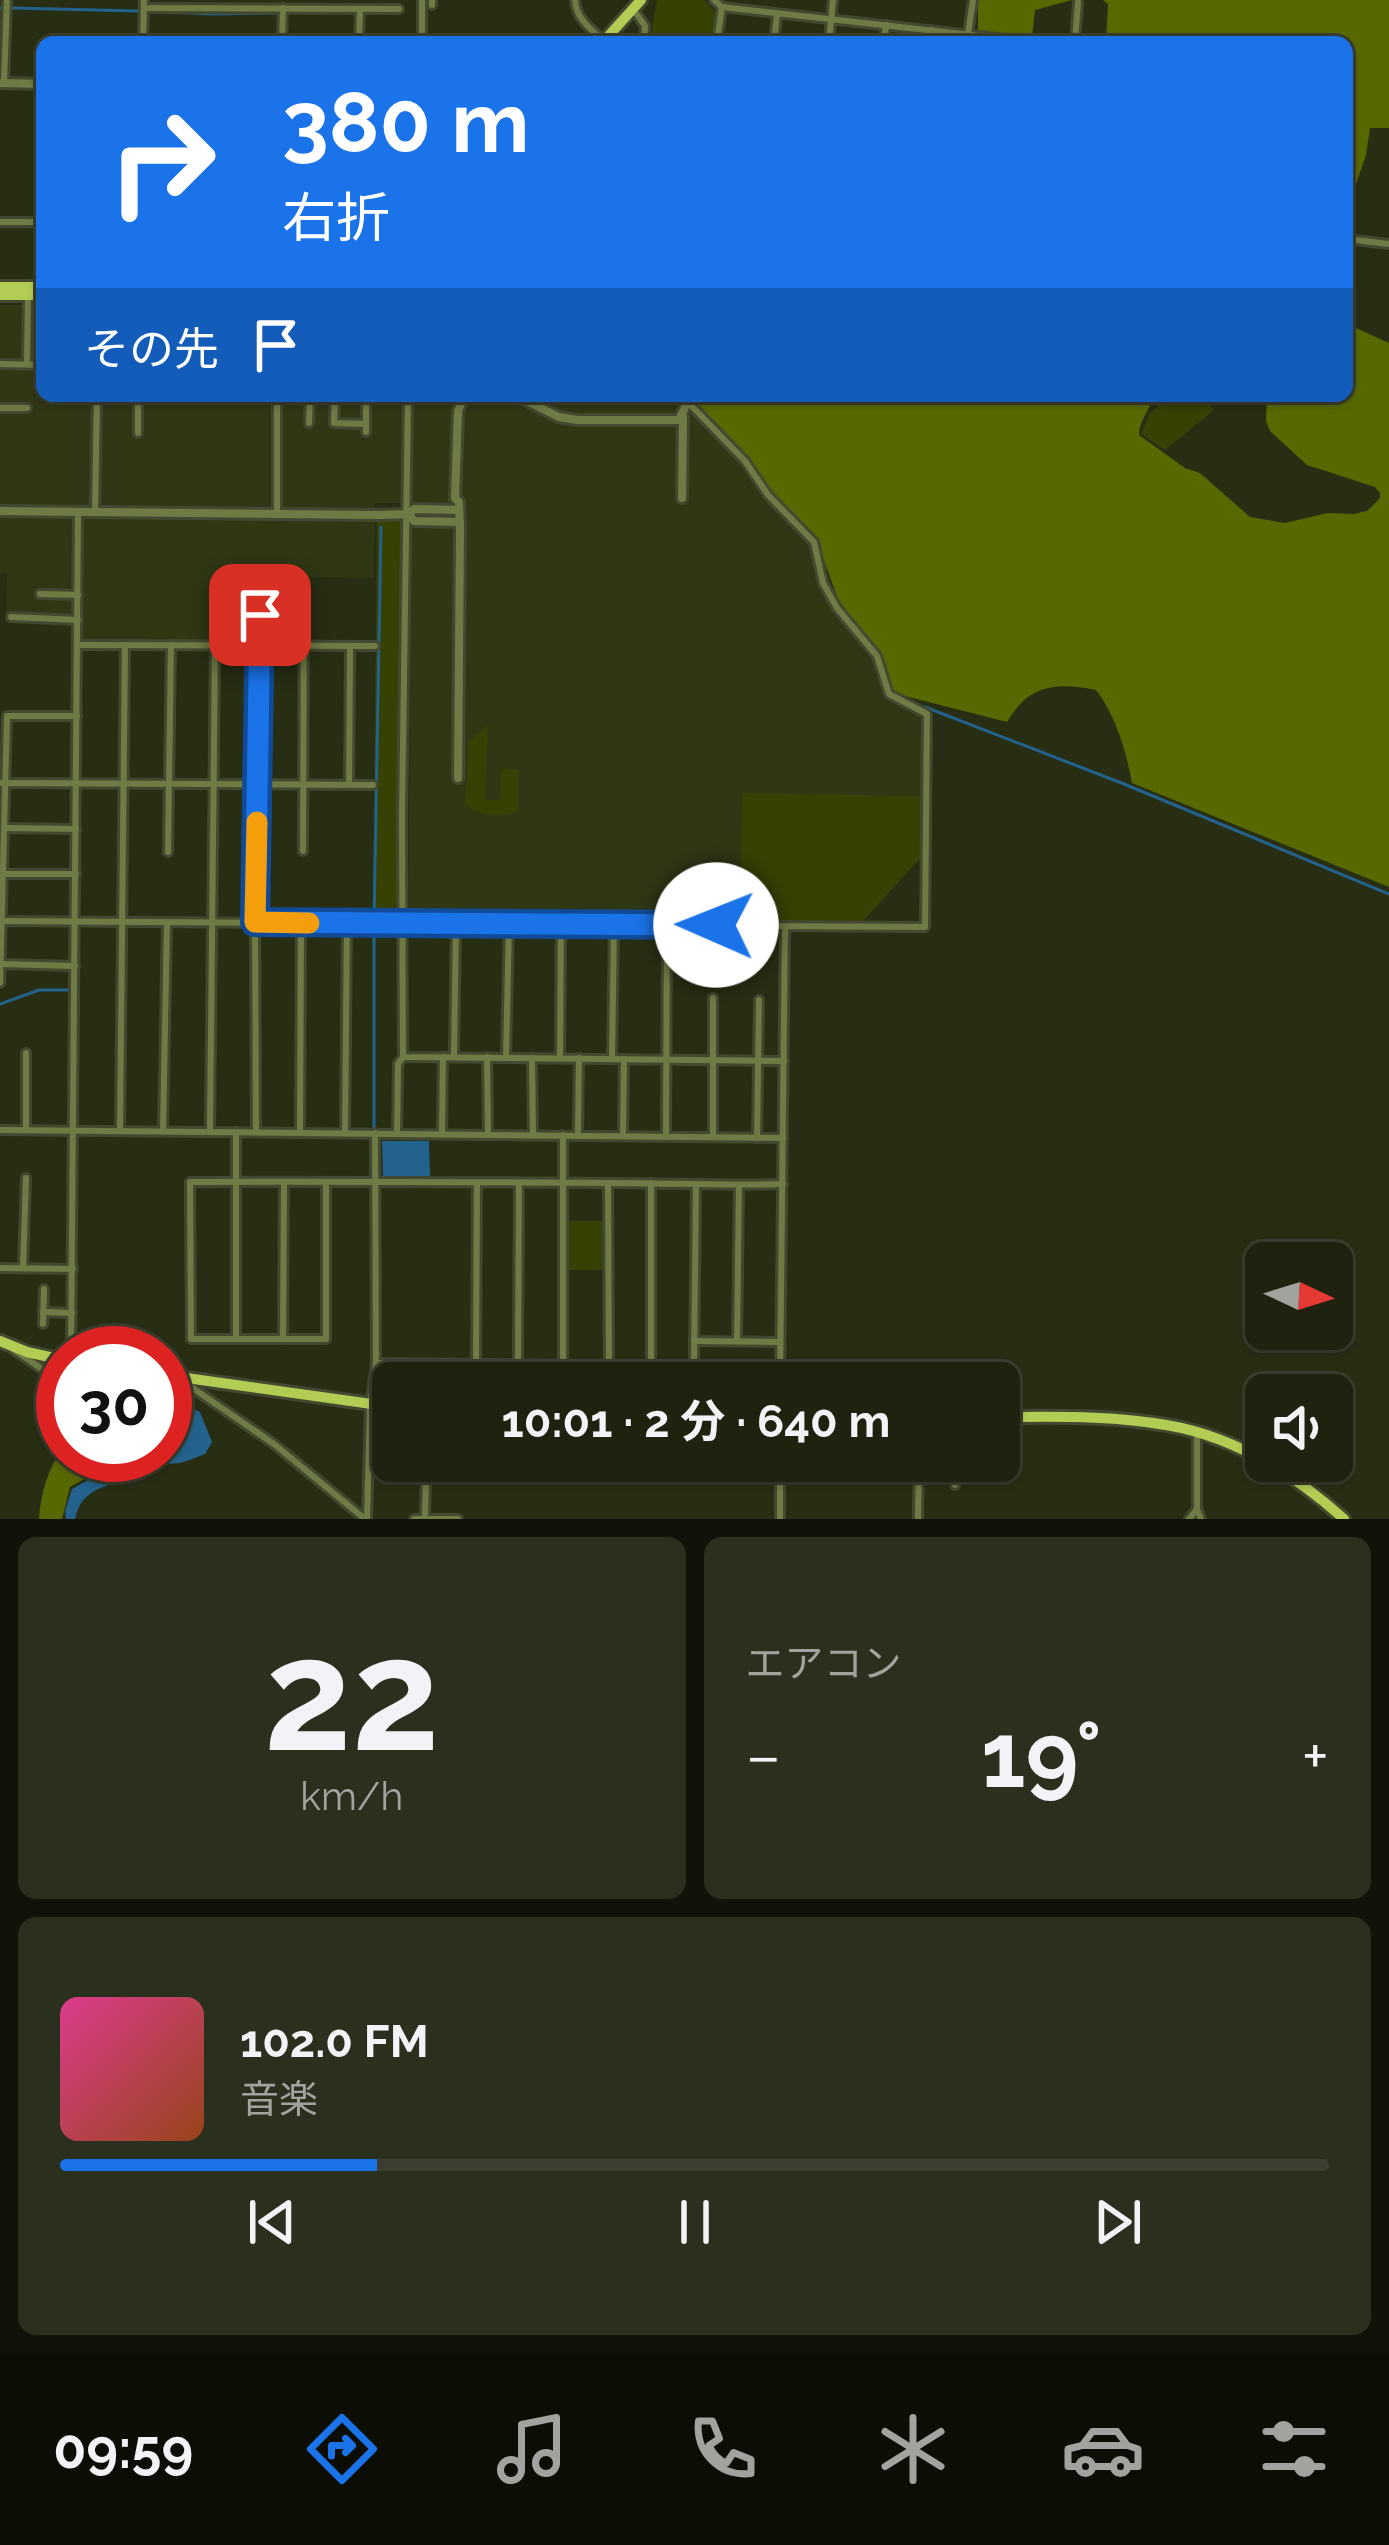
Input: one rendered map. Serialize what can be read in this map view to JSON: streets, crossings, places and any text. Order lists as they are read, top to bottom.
{
  "north": "right",
  "page": {
    "turn": ["380 m", "右折"],
    "then": "その先",
    "limit": "30",
    "trip": "10:01 · 2 分 · 640 m",
    "tile": [
      ["22", "km/h"],
      "エアコン"
    ],
    "heat": ["−", "19°", "+"],
    "song": ["102.0 FM", "音楽"],
    "tabs": "09:59"
  }
}
